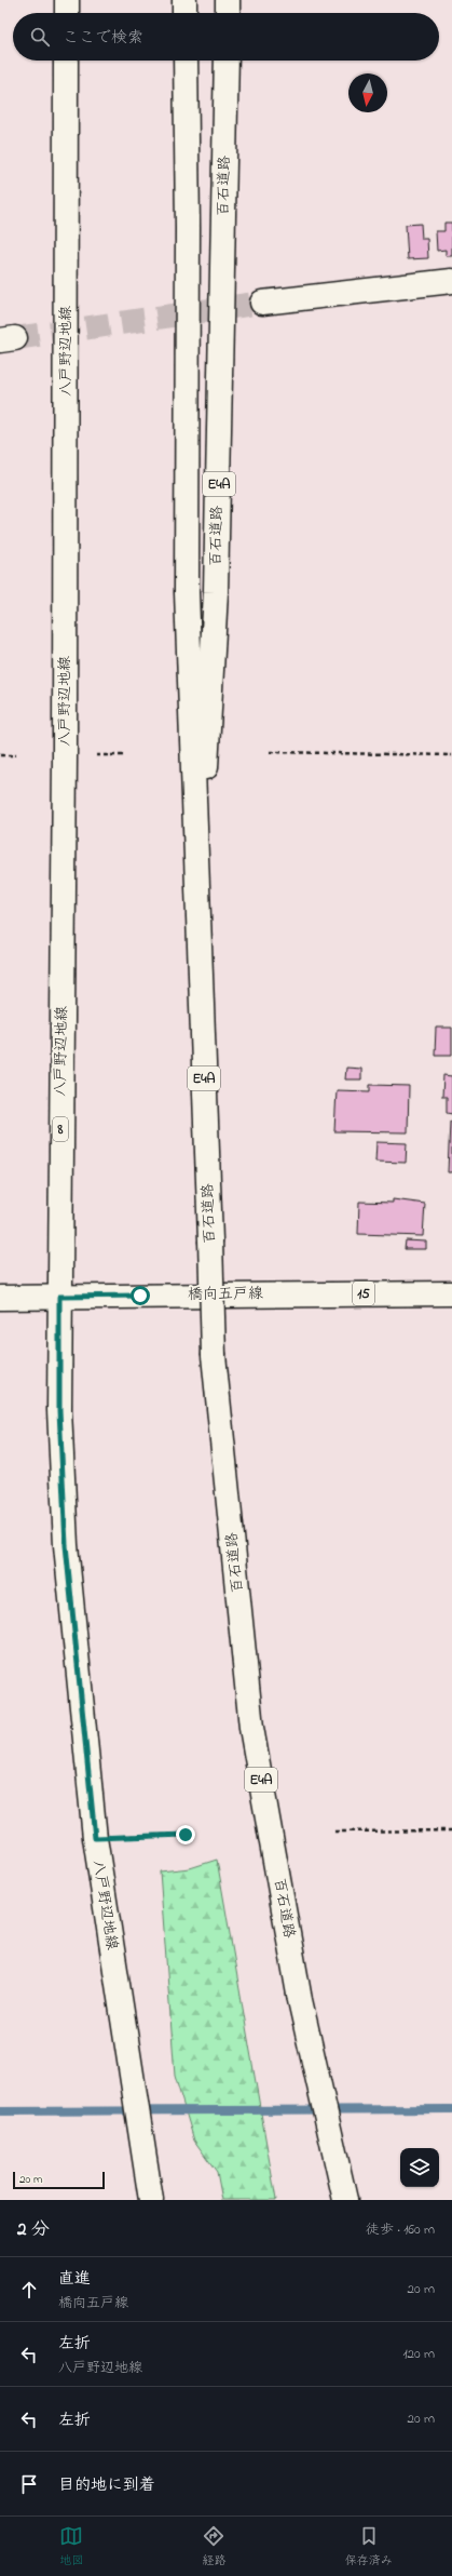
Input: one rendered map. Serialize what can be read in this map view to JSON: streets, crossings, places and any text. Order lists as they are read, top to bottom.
{
  "streets": {
    "main road": [
      "百石道路",
      "八戸野辺地線",
      "E4A",
      "8",
      "15",
      "橋向五戸線"
    ]
  },
  "crossings": [
    ["八戸野辺地線", "橋向五戸線"]
  ],
  "scale_bar": "20 m",
  "north": "bottom",
  "page": {
    "search": "ここで検索",
    "scale": "20 m",
    "heading": ["2 分", "徒歩 · 160 m"],
    "list": [
      ["直進", "橋向五戸線", "20 m"],
      ["左折", "八戸野辺地線", "120 m"],
      ["左折", "20 m"],
      "目的地に到着"
    ],
    "nav": ["地図", "経路", "保存済み"]
  }
}
